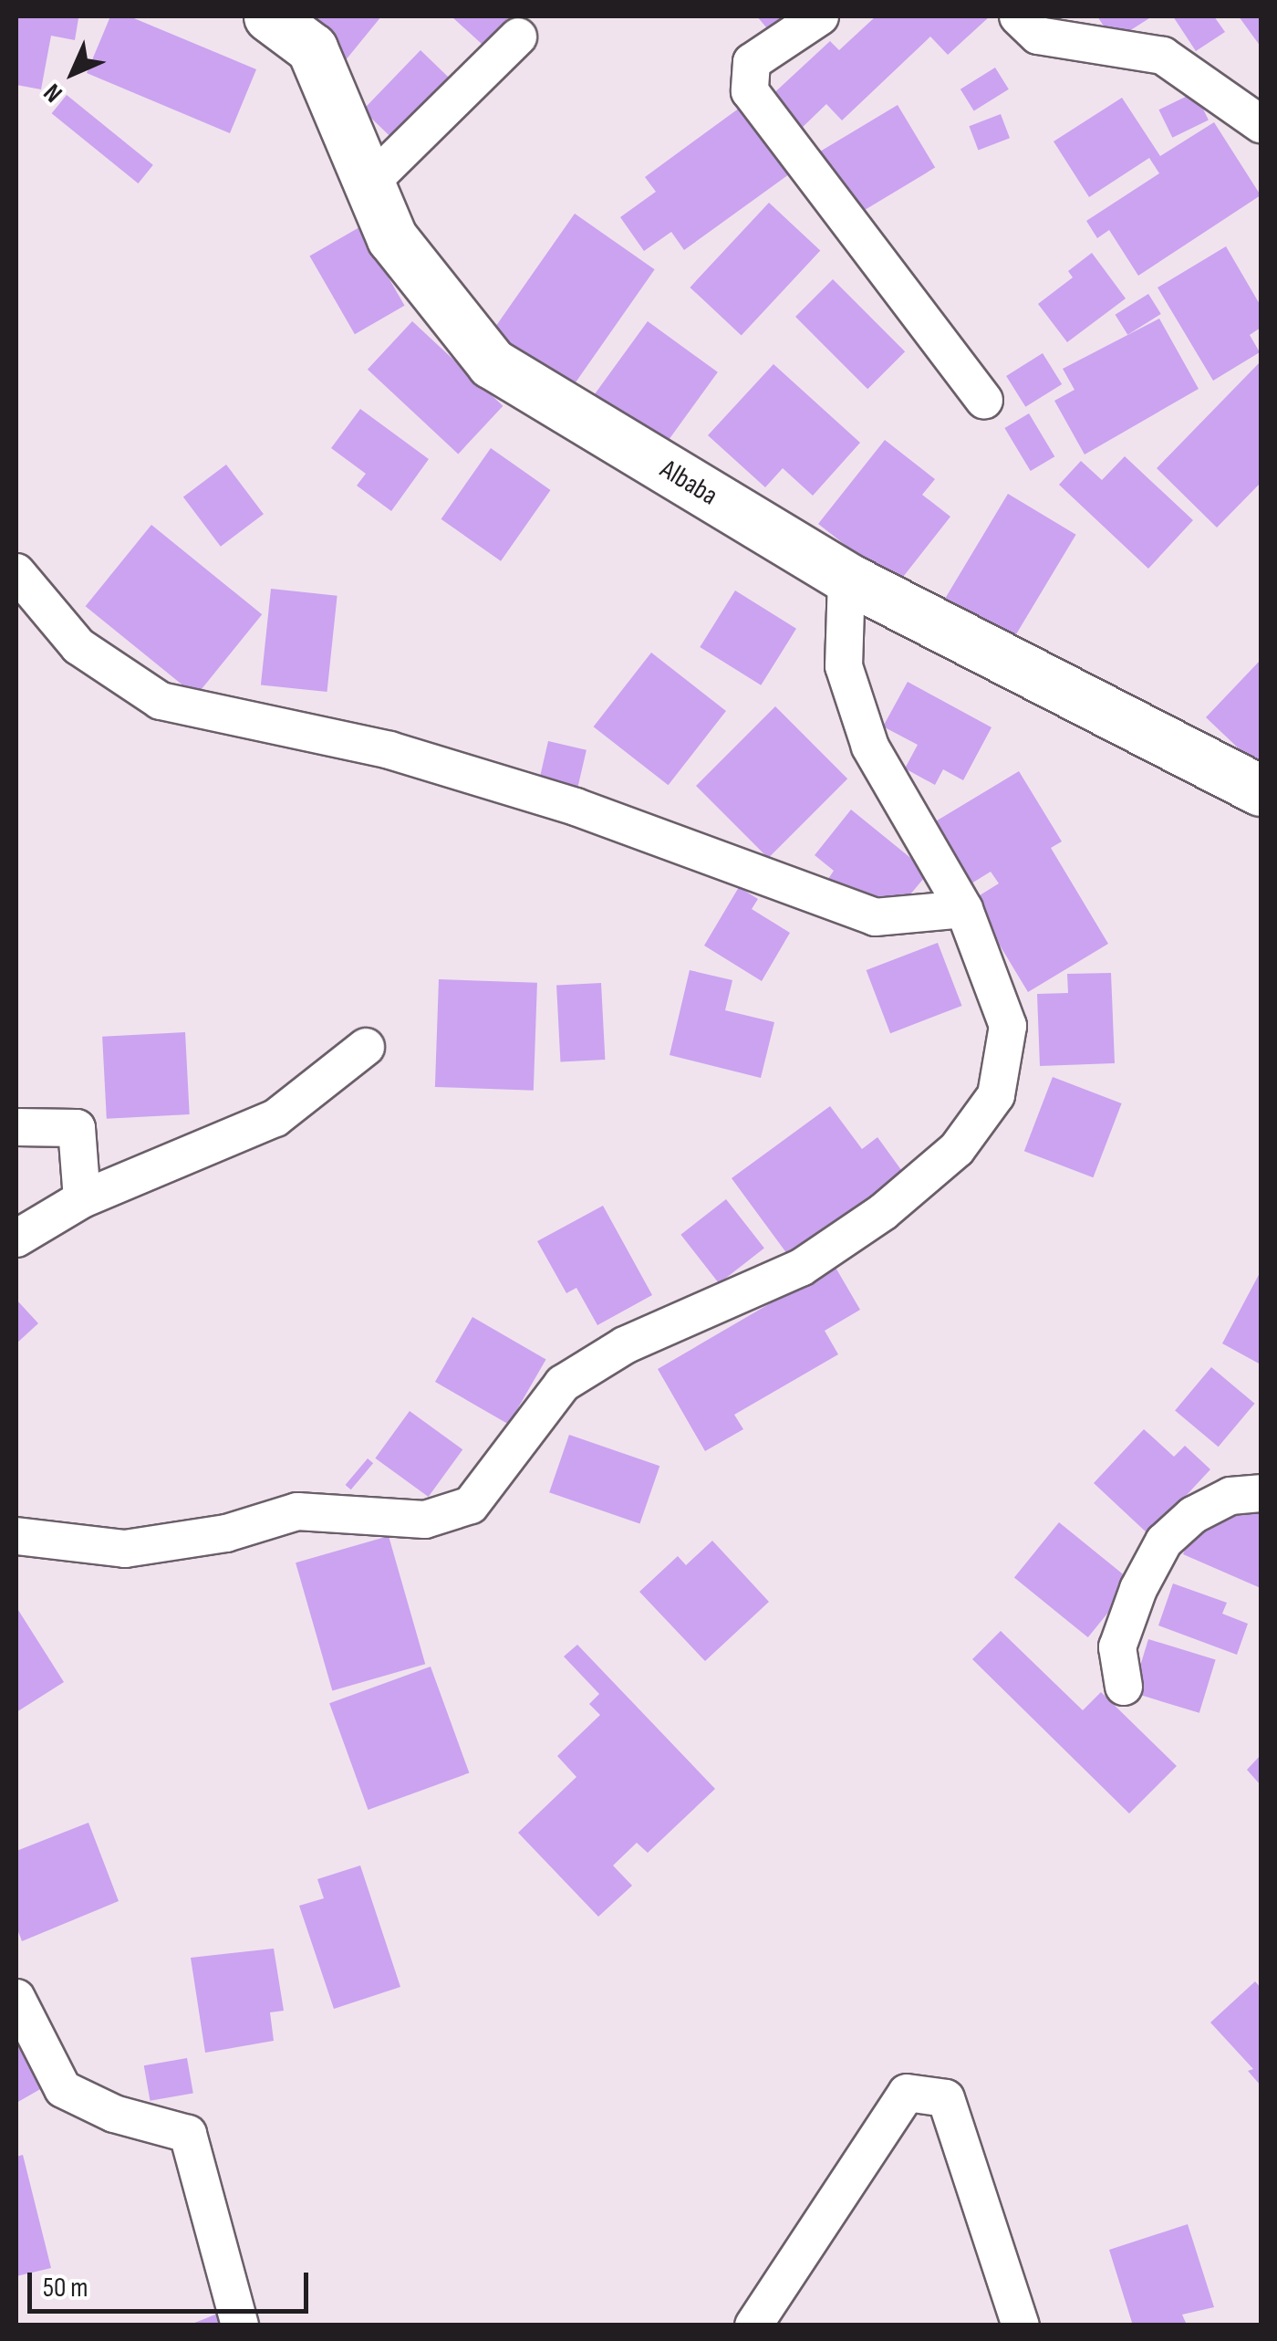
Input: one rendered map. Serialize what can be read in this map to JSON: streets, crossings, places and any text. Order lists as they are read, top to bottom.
{
  "streets": {
    "street": ["Albaba"]
  },
  "scale_bar": "50 m",
  "north": "bottom left"
}
